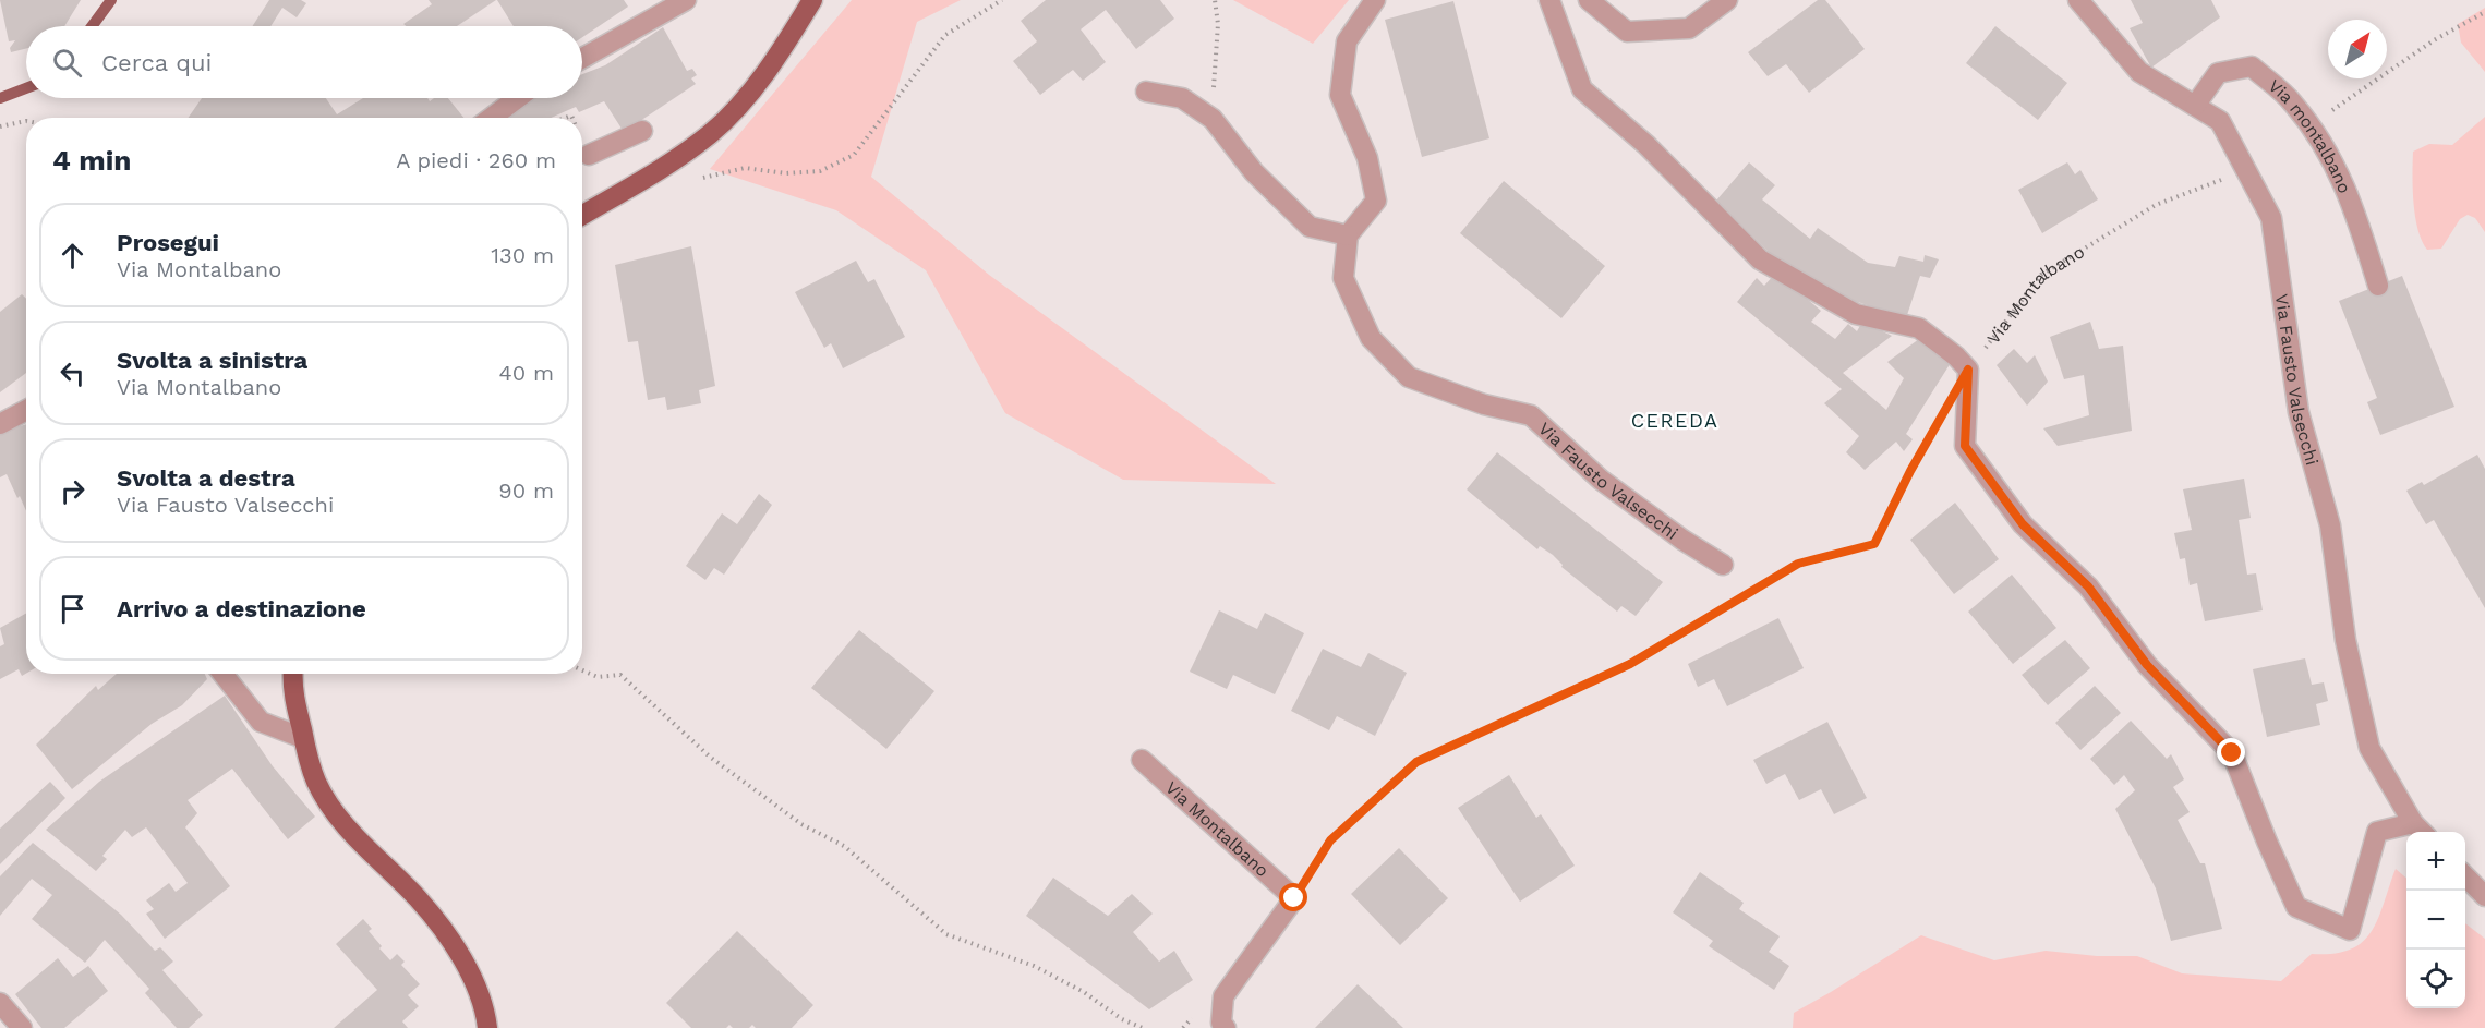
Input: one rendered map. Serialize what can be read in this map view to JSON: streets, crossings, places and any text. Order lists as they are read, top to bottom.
{
  "streets": {
    "street": ["Via montalbano", "Via Montalbano", "Via Fausto Valsecchi"]
  },
  "crossings": [
    ["Via montalbano", "Via Montalbano"],
    ["Via montalbano", "Via Fausto Valsecchi"],
    ["Via Montalbano", "Via Fausto Valsecchi"]
  ],
  "districts": ["CEREDA"],
  "north": "top right",
  "page": {
    "search": "Cerca qui",
    "heading": ["4 min", "A piedi · 260 m"],
    "list": [
      ["Prosegui", "Via Montalbano", "130 m"],
      ["Svolta a sinistra", "Via Montalbano", "40 m"],
      ["Svolta a destra", "Via Fausto Valsecchi", "90 m"],
      "Arrivo a destinazione"
    ],
    "map_buttons": ["+", "−"]
  }
}
